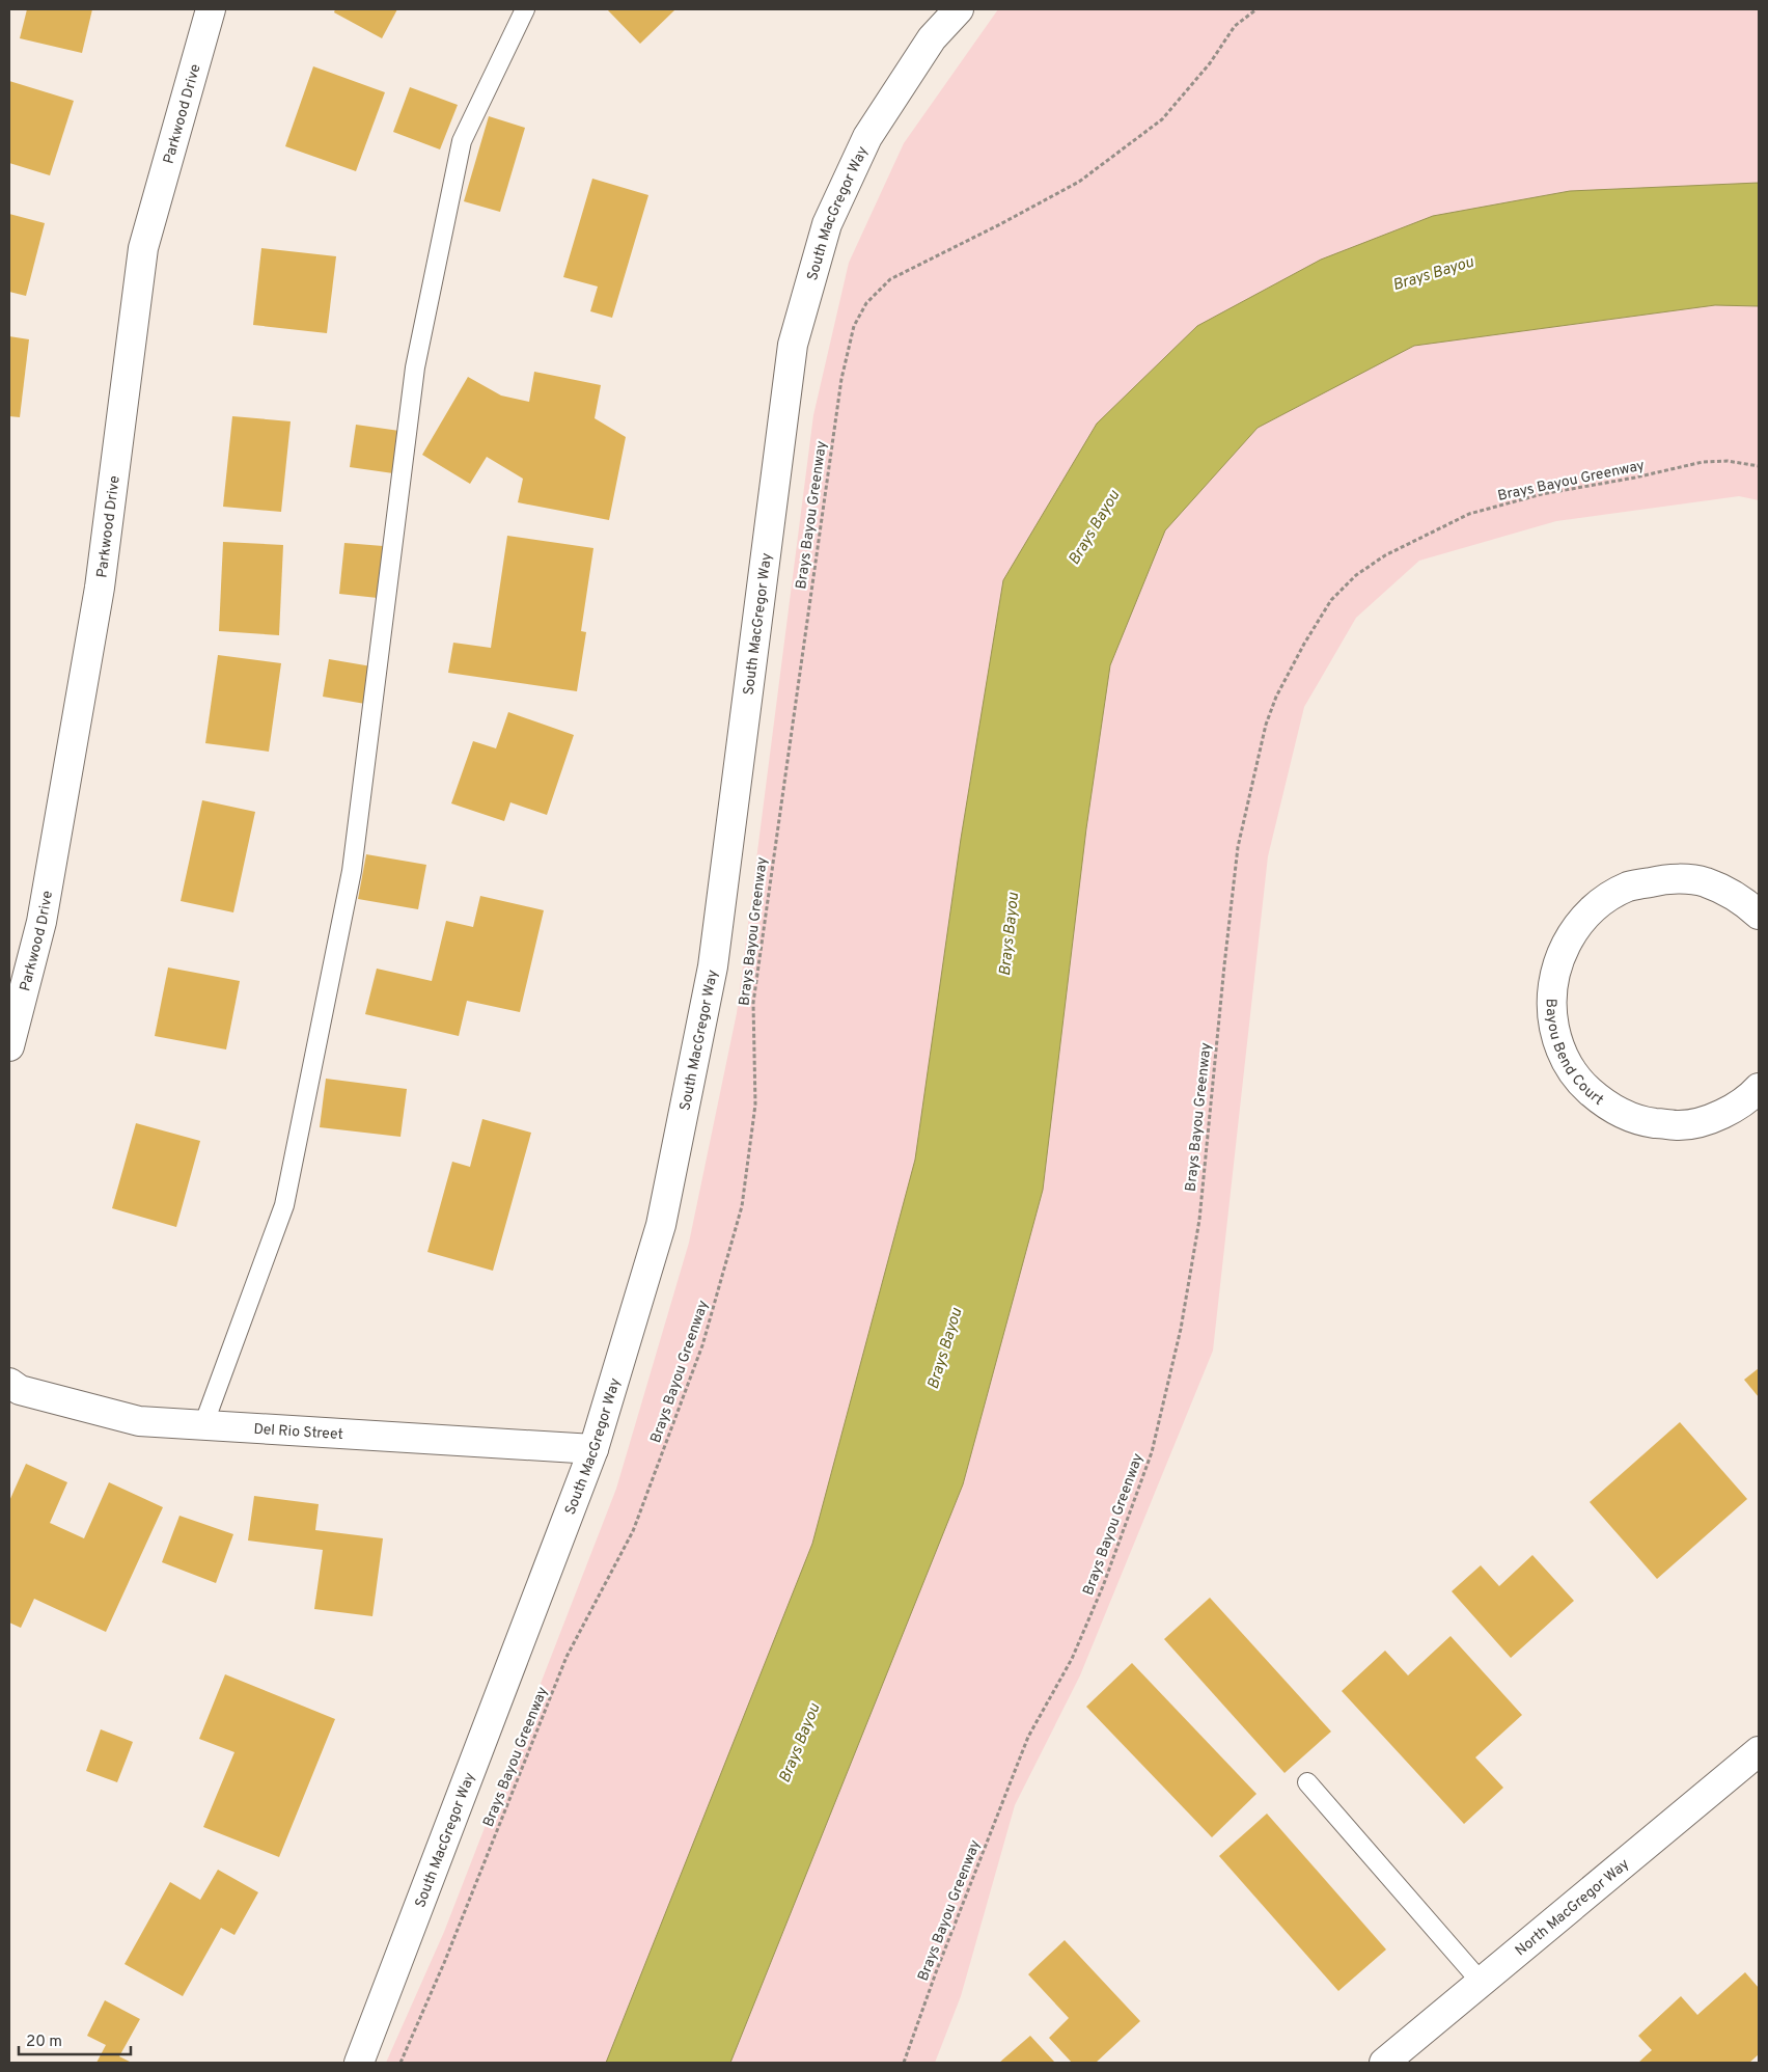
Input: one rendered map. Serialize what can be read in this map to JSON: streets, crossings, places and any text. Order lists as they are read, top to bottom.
{
  "streets": {
    "main road": [
      "Parkwood Drive",
      "South MacGregor Way",
      "Bayou Bend Court",
      "Del Rio Street",
      "North MacGregor Way"
    ],
    "path": ["Brays Bayou Greenway"]
  },
  "crossings": [
    ["South MacGregor Way", "Del Rio Street"]
  ],
  "water": ["Brays Bayou"],
  "scale_bar": "20 m"
}
